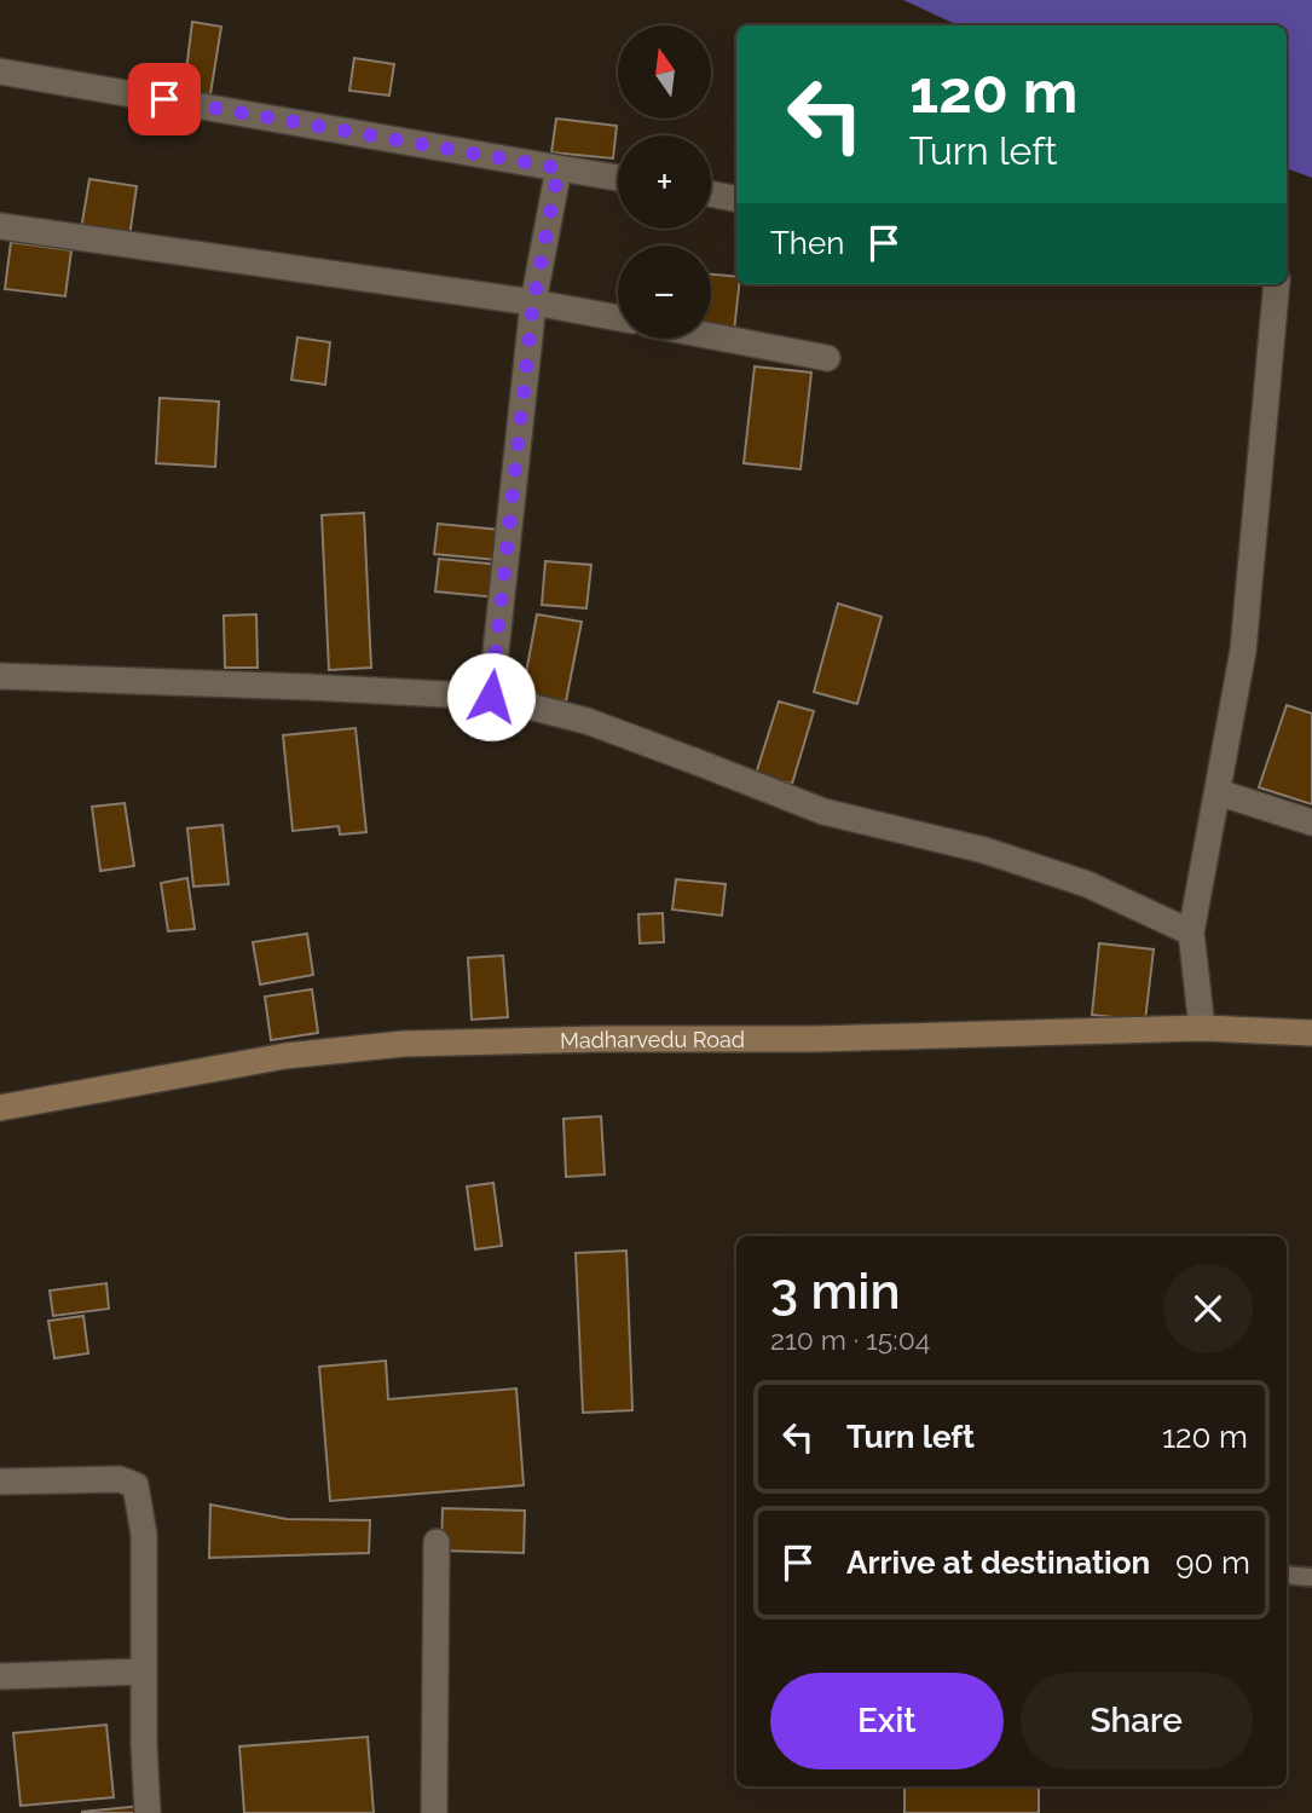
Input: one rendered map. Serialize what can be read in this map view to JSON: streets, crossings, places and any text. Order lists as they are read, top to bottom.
{
  "streets": {
    "street": ["Madharvedu Road"]
  },
  "north": "top",
  "page": {
    "map_buttons": ["+", "−"],
    "turn": ["120 m", "Turn left"],
    "then": "Then",
    "heading": ["3 min", "210 m · 15:04"],
    "list": [
      {
        "name": "Turn left",
        "value": "120 m"
      },
      {
        "name": "Arrive at destination",
        "value": "90 m"
      }
    ],
    "buttons": ["Exit", "Share"]
  }
}
